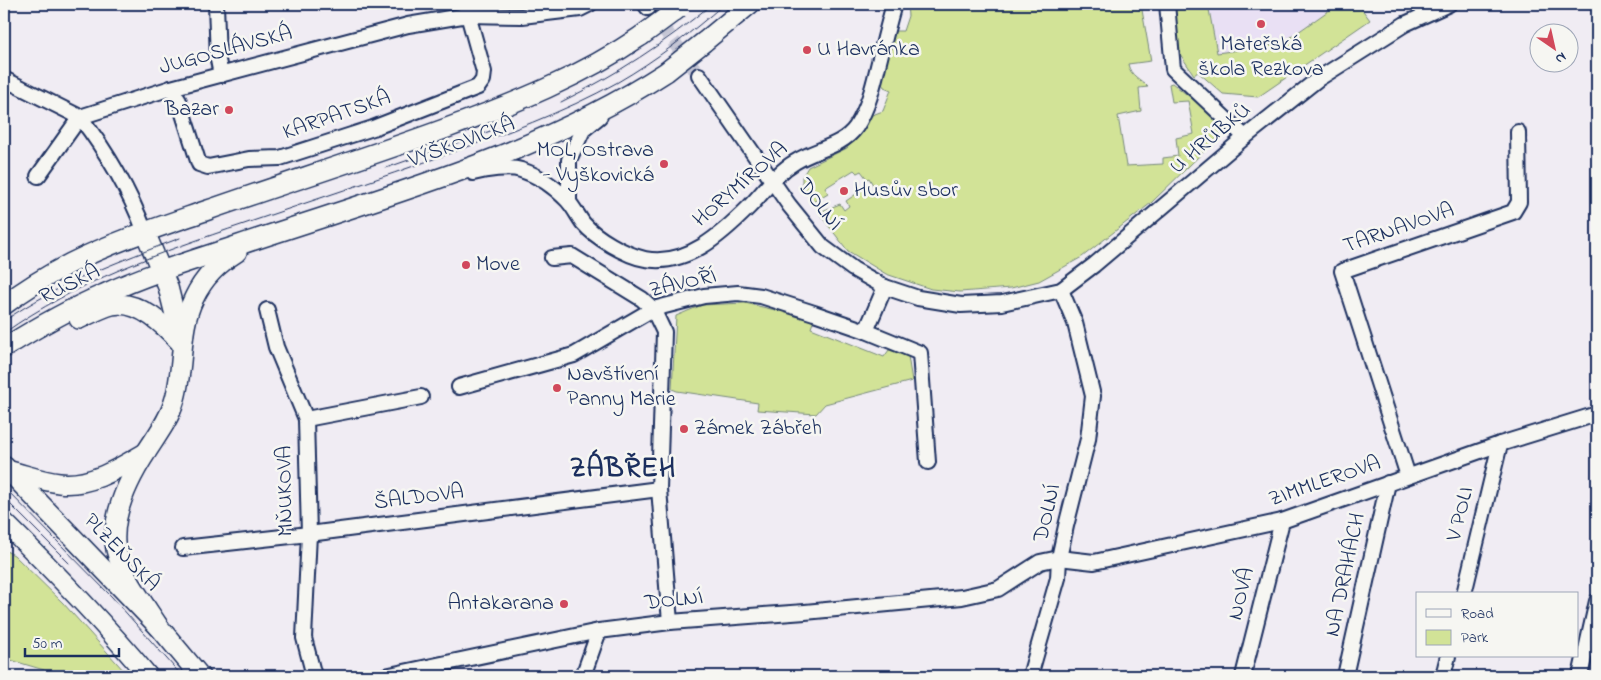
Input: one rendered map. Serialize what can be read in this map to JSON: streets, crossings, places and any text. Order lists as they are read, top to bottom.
{
  "streets": {
    "street": [
      "JUGOSLÁVSKÁ",
      "KARPATSKÁ",
      "U HRŮBKŮ",
      "VÝŠKOVICKÁ",
      "HORYMÍROVA",
      "DOLNÍ",
      "TARNAVOVA",
      "ZÁVOŘÍ",
      "RUSKÁ",
      "ZIMMLEROVA",
      "MŇUKOVA",
      "ŠALDOVA",
      "V POLI",
      "PLZEŇSKÁ",
      "NA DRAHÁCH",
      "NOVÁ"
    ]
  },
  "crossings": [
    ["JUGOSLÁVSKÁ", "KARPATSKÁ"],
    ["U HRŮBKŮ", "DOLNÍ"],
    ["VÝŠKOVICKÁ", "HORYMÍROVA"],
    ["VÝŠKOVICKÁ", "RUSKÁ"],
    ["HORYMÍROVA", "DOLNÍ"],
    ["DOLNÍ", "ZIMMLEROVA"],
    ["TARNAVOVA", "ZIMMLEROVA"],
    ["ZIMMLEROVA", "V POLI"],
    ["ZIMMLEROVA", "NA DRAHÁCH"],
    ["ZIMMLEROVA", "NOVÁ"],
    ["MŇUKOVA", "ŠALDOVA"]
  ],
  "districts": ["ZÁBŘEH"],
  "places": [
    "Mateřská škola Rezkova",
    "U Havránka",
    "Bazar",
    "MOL, Ostrava - Vyškovická",
    "Husův sbor",
    "Move",
    "Navštívení Panny Marie",
    "Zámek Zábřeh",
    "Antakarana"
  ],
  "legend": ["Road", "Park"],
  "scale_bar": "50 m",
  "north": "bottom right"
}
